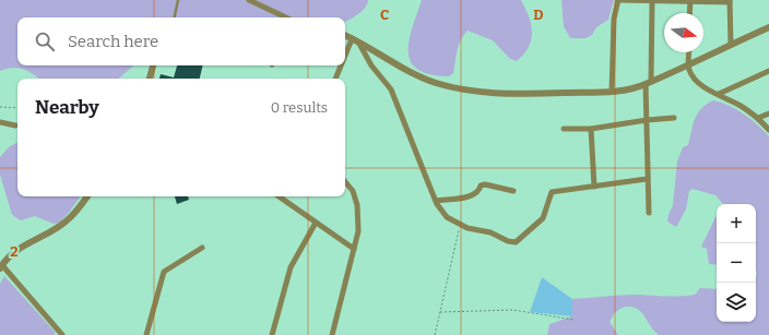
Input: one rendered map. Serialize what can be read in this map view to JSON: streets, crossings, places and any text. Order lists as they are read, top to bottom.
{
  "north": "right",
  "page": {
    "search": "Search here",
    "heading": ["Nearby", "0 results"],
    "map_buttons": ["+", "−"]
  },
  "grid": {
    "columns": ["C", "D"],
    "rows": ["2"]
  }
}
